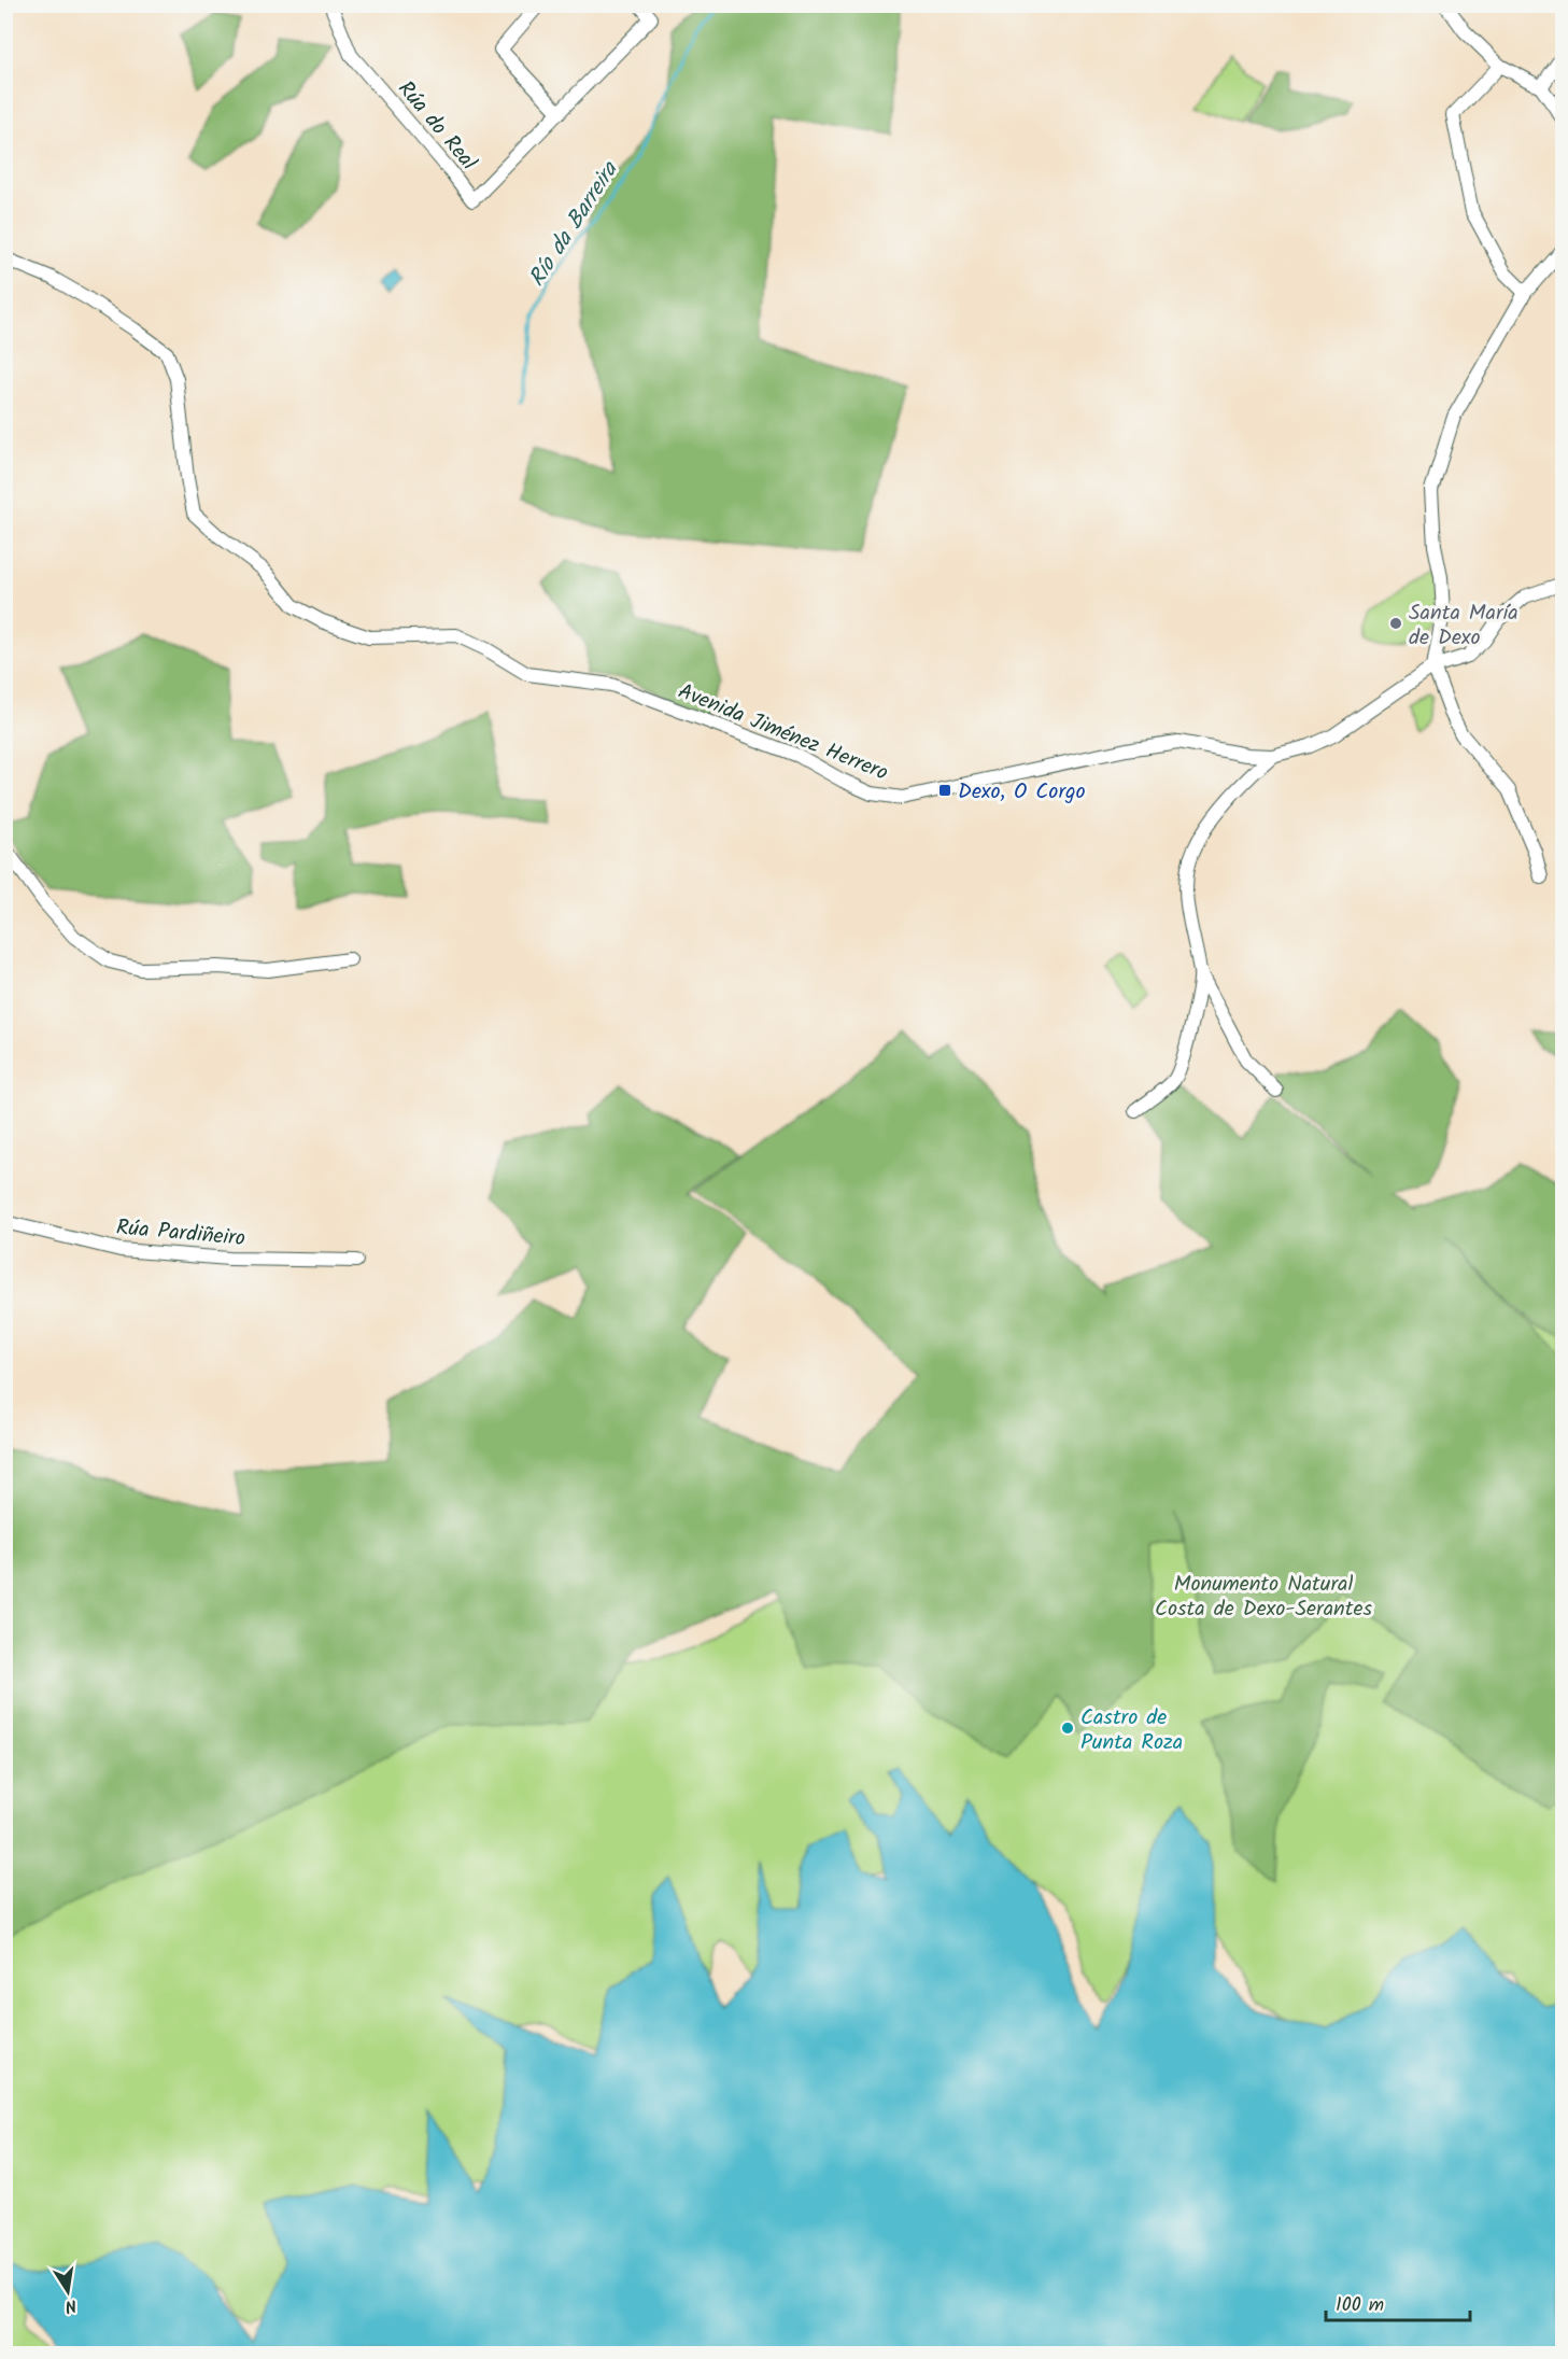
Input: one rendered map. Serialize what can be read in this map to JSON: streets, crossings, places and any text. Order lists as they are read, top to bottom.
{
  "streets": {
    "street": ["Rúa do Real", "Avenida Jiménez Herrero", "Rúa Pardiñeiro"]
  },
  "water": ["Río da Barreira"],
  "parks": ["Monumento Natural Costa de Dexo-Serantes"],
  "places": {
    "other": ["Santa María de Dexo", "Castro de Punta Roza"],
    "transit": ["Dexo, O Corgo"]
  },
  "scale_bar": "100 m",
  "north": "bottom"
}
